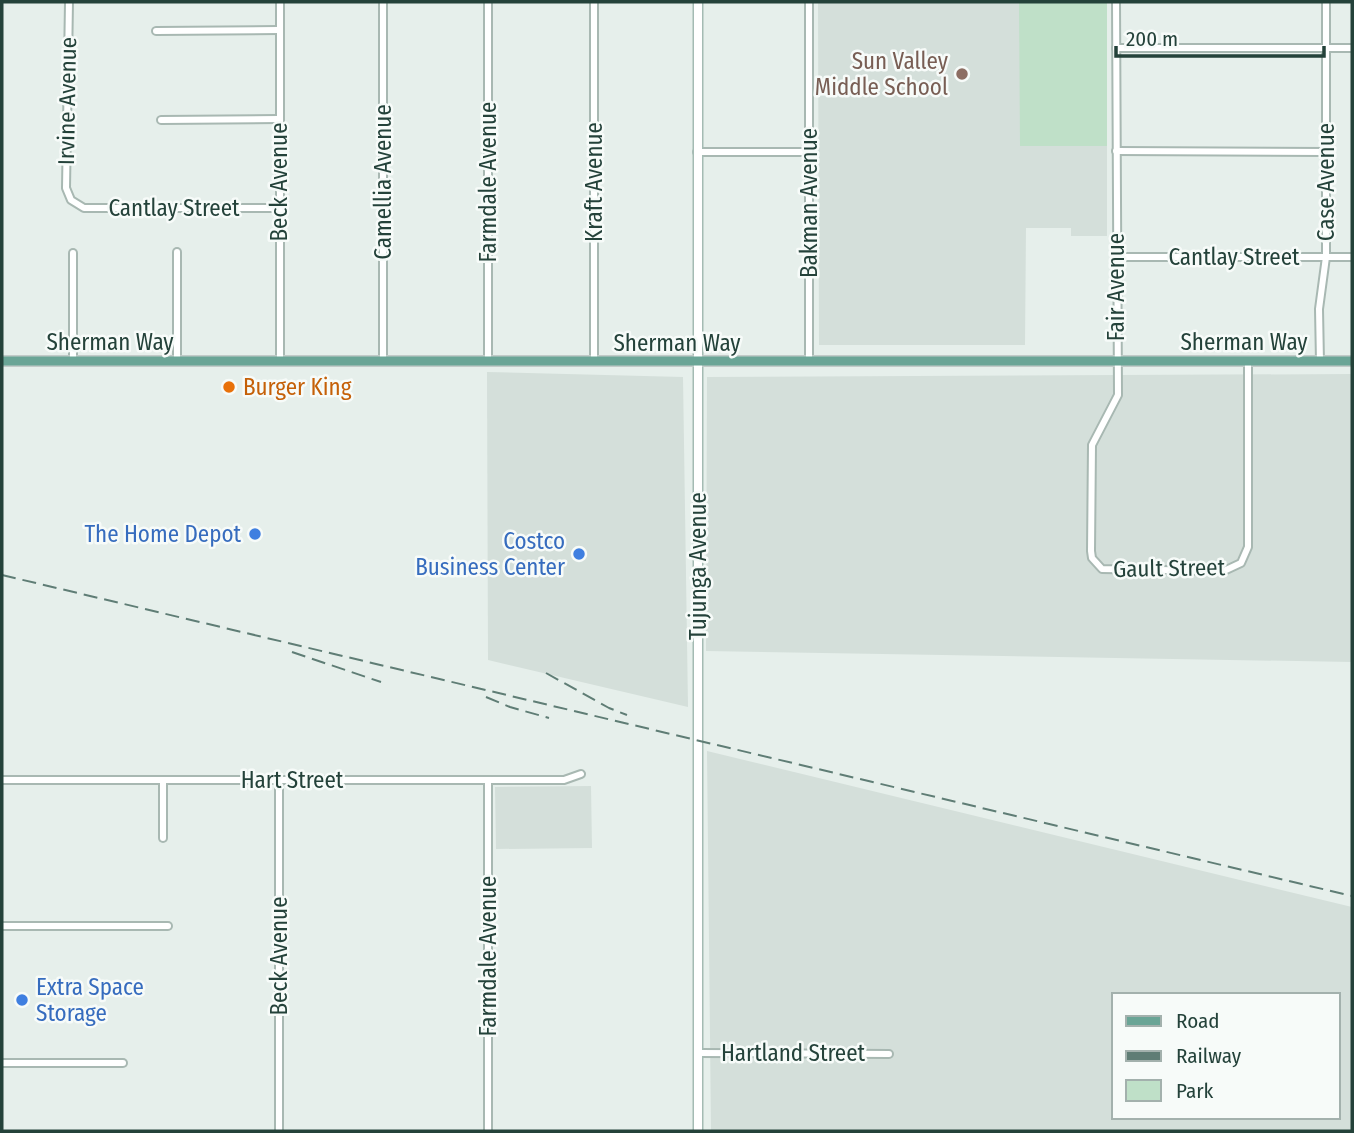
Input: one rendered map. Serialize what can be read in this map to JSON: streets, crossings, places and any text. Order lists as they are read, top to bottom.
{
  "streets": {
    "main road": ["Sherman Way"],
    "street": [
      "Irvine Avenue",
      "Beck Avenue",
      "Camellia Avenue",
      "Farmdale Avenue",
      "Kraft Avenue",
      "Case Avenue",
      "Bakman Avenue",
      "Cantlay Street",
      "Fair Avenue",
      "Tujunga Avenue",
      "Gault Street",
      "Hart Street",
      "Hartland Street"
    ]
  },
  "crossings": [
    ["Irvine Avenue", "Cantlay Street"],
    ["Beck Avenue", "Cantlay Street"],
    ["Beck Avenue", "Sherman Way"],
    ["Beck Avenue", "Hart Street"],
    ["Camellia Avenue", "Sherman Way"],
    ["Farmdale Avenue", "Sherman Way"],
    ["Farmdale Avenue", "Hart Street"],
    ["Kraft Avenue", "Sherman Way"],
    ["Case Avenue", "Cantlay Street"],
    ["Case Avenue", "Sherman Way"],
    ["Bakman Avenue", "Sherman Way"],
    ["Cantlay Street", "Fair Avenue"],
    ["Fair Avenue", "Sherman Way"],
    ["Fair Avenue", "Gault Street"],
    ["Sherman Way", "Tujunga Avenue"],
    ["Sherman Way", "Gault Street"],
    ["Tujunga Avenue", "Hartland Street"]
  ],
  "places": [
    "Sun Valley Middle School",
    "Burger King",
    "The Home Depot",
    "Costco Business Center",
    "Extra Space Storage"
  ],
  "legend": ["Road", "Railway", "Park"],
  "scale_bar": "200 m"
}
